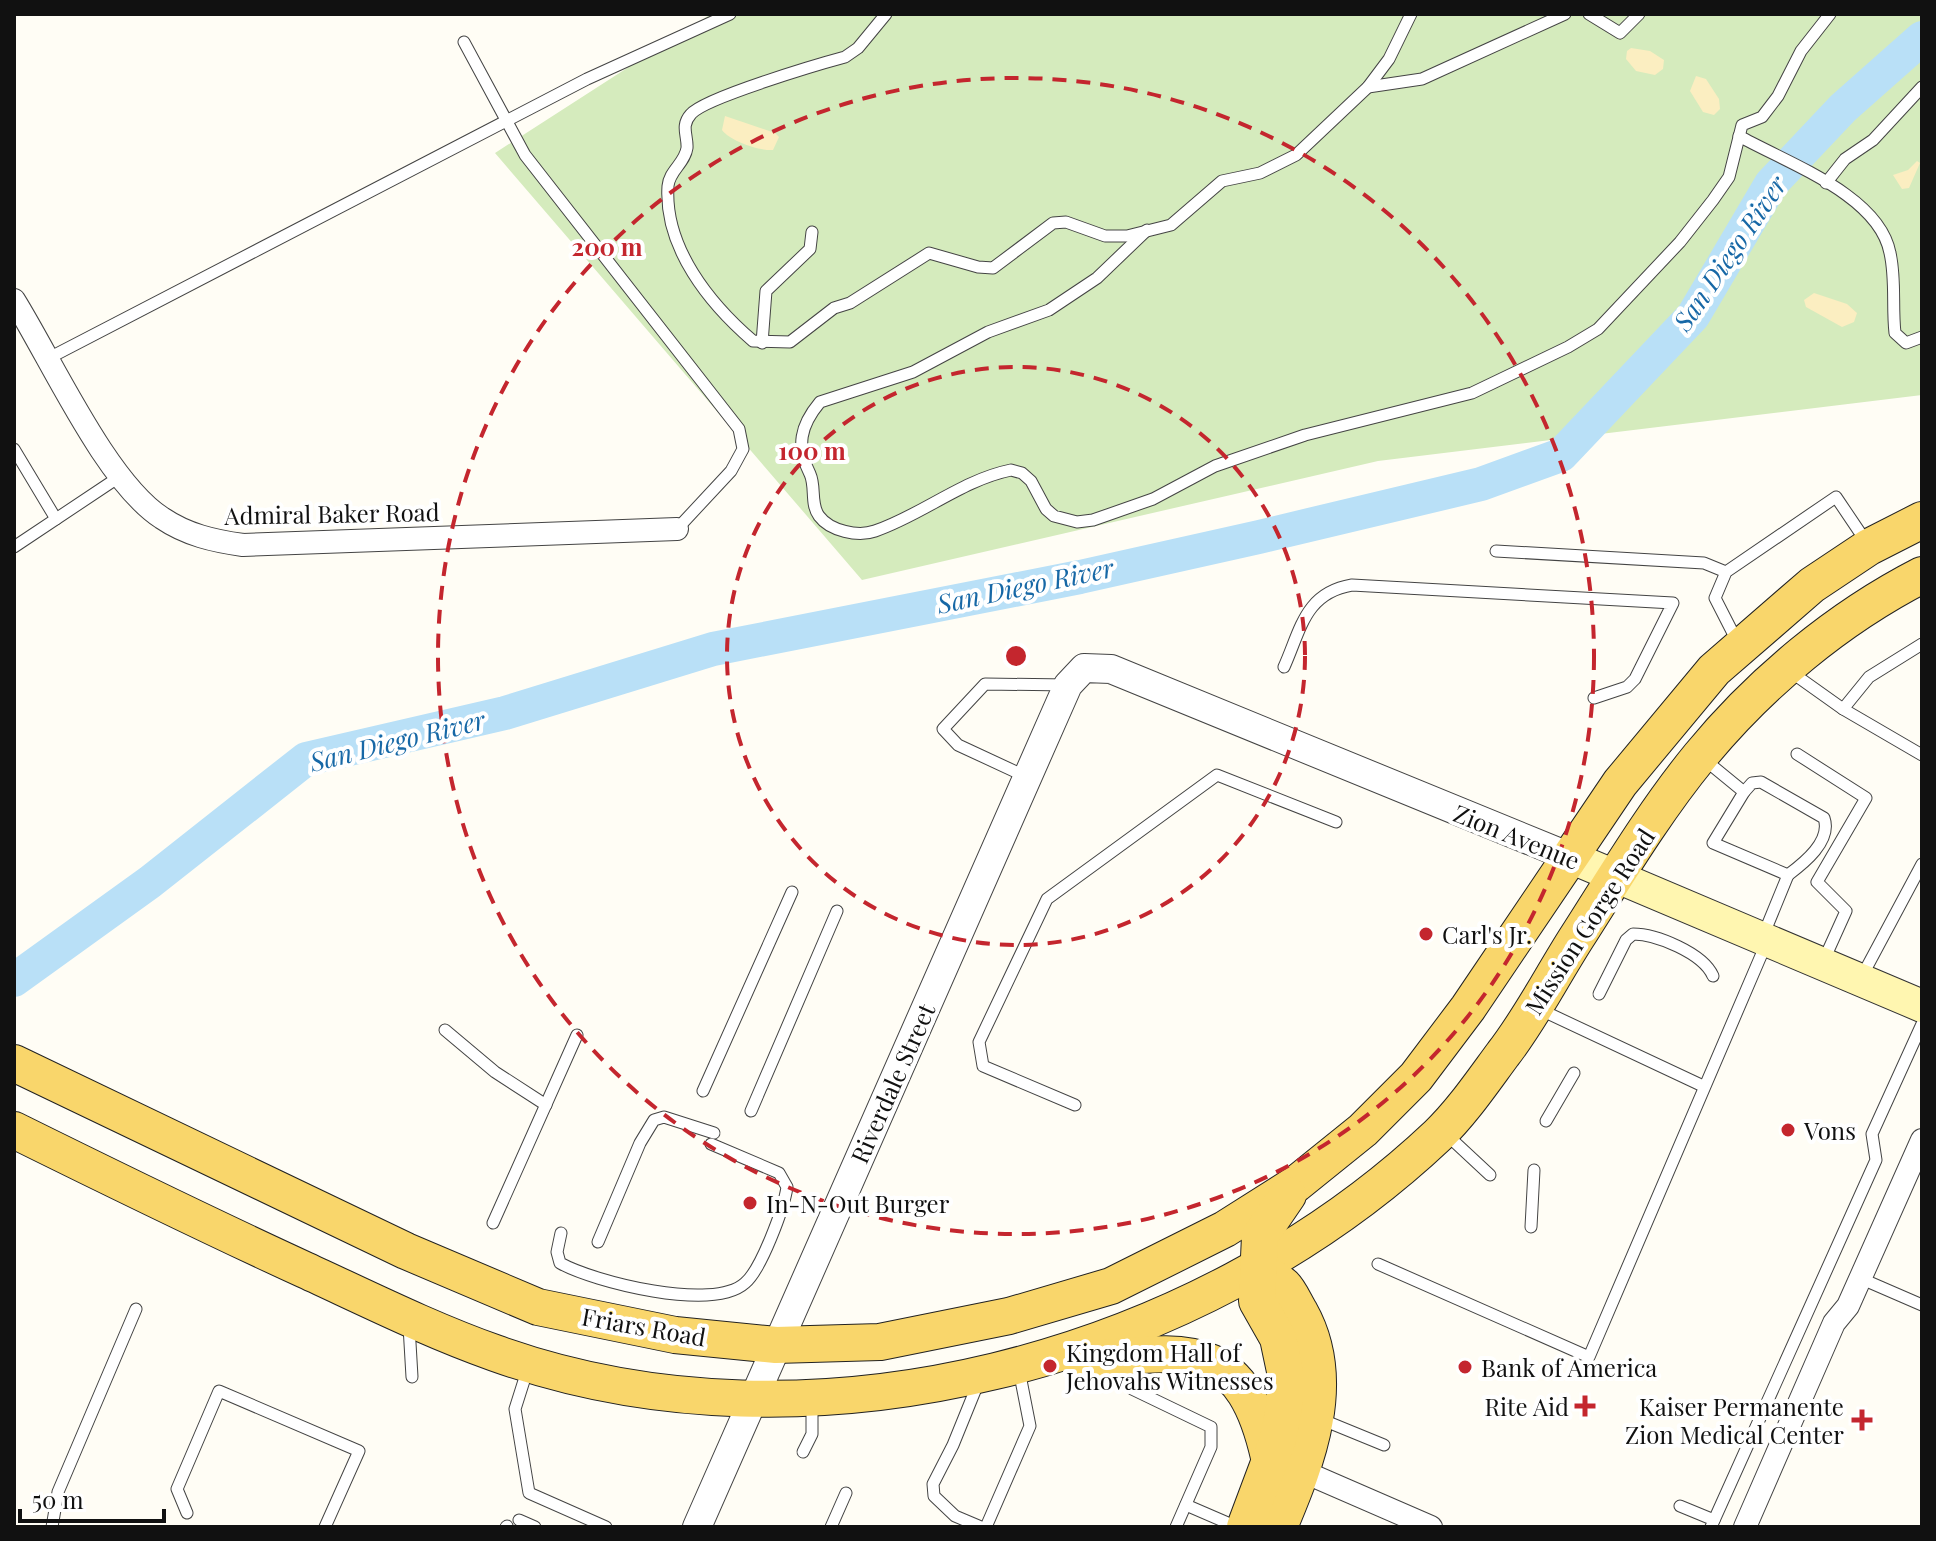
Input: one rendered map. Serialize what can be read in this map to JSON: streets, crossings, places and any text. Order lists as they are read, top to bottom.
{
  "streets": {
    "main road": ["Zion Avenue", "Mission Gorge Road", "Friars Road"],
    "street": ["Admiral Baker Road", "Riverdale Street"]
  },
  "crossings": [
    ["Zion Avenue", "Mission Gorge Road"],
    ["Zion Avenue", "Riverdale Street"],
    ["Mission Gorge Road", "Friars Road"],
    ["Riverdale Street", "Friars Road"]
  ],
  "water": ["San Diego River"],
  "places": {
    "other": [
      "Carl's Jr.",
      "Vons",
      "In-N-Out Burger",
      "Kingdom Hall of Jehovahs Witnesses",
      "Bank of America"
    ],
    "health": ["Rite Aid", "Kaiser Permanente Zion Medical Center"]
  },
  "scale_bar": "50 m",
  "rings": ["200 m", "100 m"]
}
